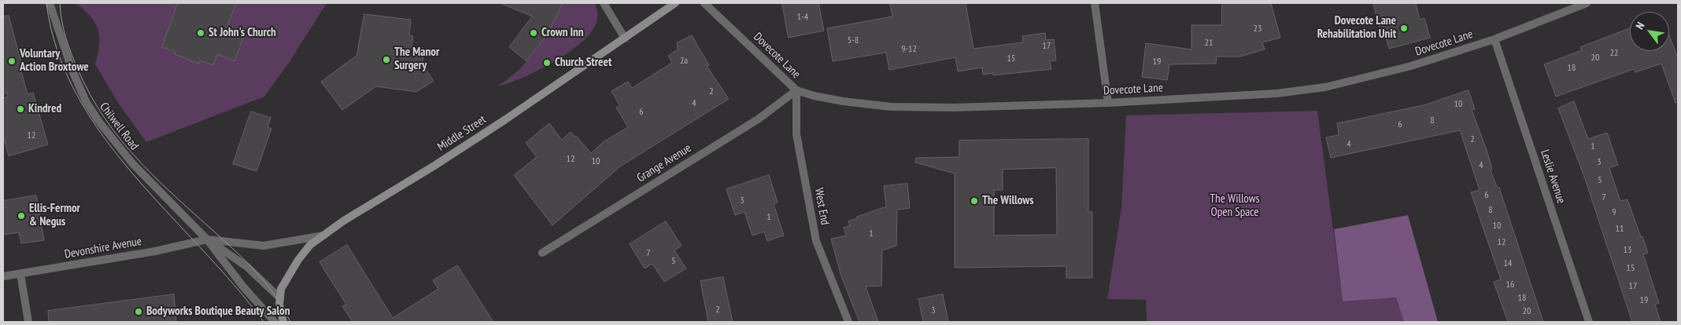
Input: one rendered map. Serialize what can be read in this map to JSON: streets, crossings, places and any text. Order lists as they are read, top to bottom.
{
  "streets": {
    "main road": ["Middle Street"],
    "street": [
      "Dovecote Lane",
      "Chilwell Road",
      "Grange Avenue",
      "Leslie Avenue",
      "West End",
      "Devonshire Avenue"
    ]
  },
  "crossings": [
    ["Dovecote Lane", "Grange Avenue"],
    ["Dovecote Lane", "Leslie Avenue"],
    ["Dovecote Lane", "West End"],
    ["Chilwell Road", "Middle Street"],
    ["Chilwell Road", "Devonshire Avenue"],
    ["Grange Avenue", "West End"]
  ],
  "parks": ["The Willows Open Space"],
  "places": [
    "Dovecote Lane Rehabilitation Unit",
    "St John's Church",
    "Crown Inn",
    "The Manor Surgery",
    "Voluntary Action Broxtowe",
    "Church Street",
    "Kindred",
    "The Willows",
    "Ellis-Fermor & Negus",
    "Bodyworks Boutique Beauty Salon"
  ],
  "house_numbers": [
    "1-4",
    "23",
    "5-8",
    "21",
    "17",
    "9-12",
    "22",
    "20",
    "15",
    "2a",
    "19",
    "18",
    "2",
    "4",
    "10",
    "6",
    "8",
    "6",
    "12",
    "2",
    "4",
    "1",
    "12",
    "10",
    "3",
    "4",
    "5",
    "6",
    "7",
    "3",
    "8",
    "9",
    "1",
    "10",
    "11",
    "1",
    "12",
    "13",
    "7",
    "5",
    "14",
    "15",
    "16",
    "17",
    "18",
    "19",
    "2",
    "3",
    "20"
  ],
  "north": "top left"
}
